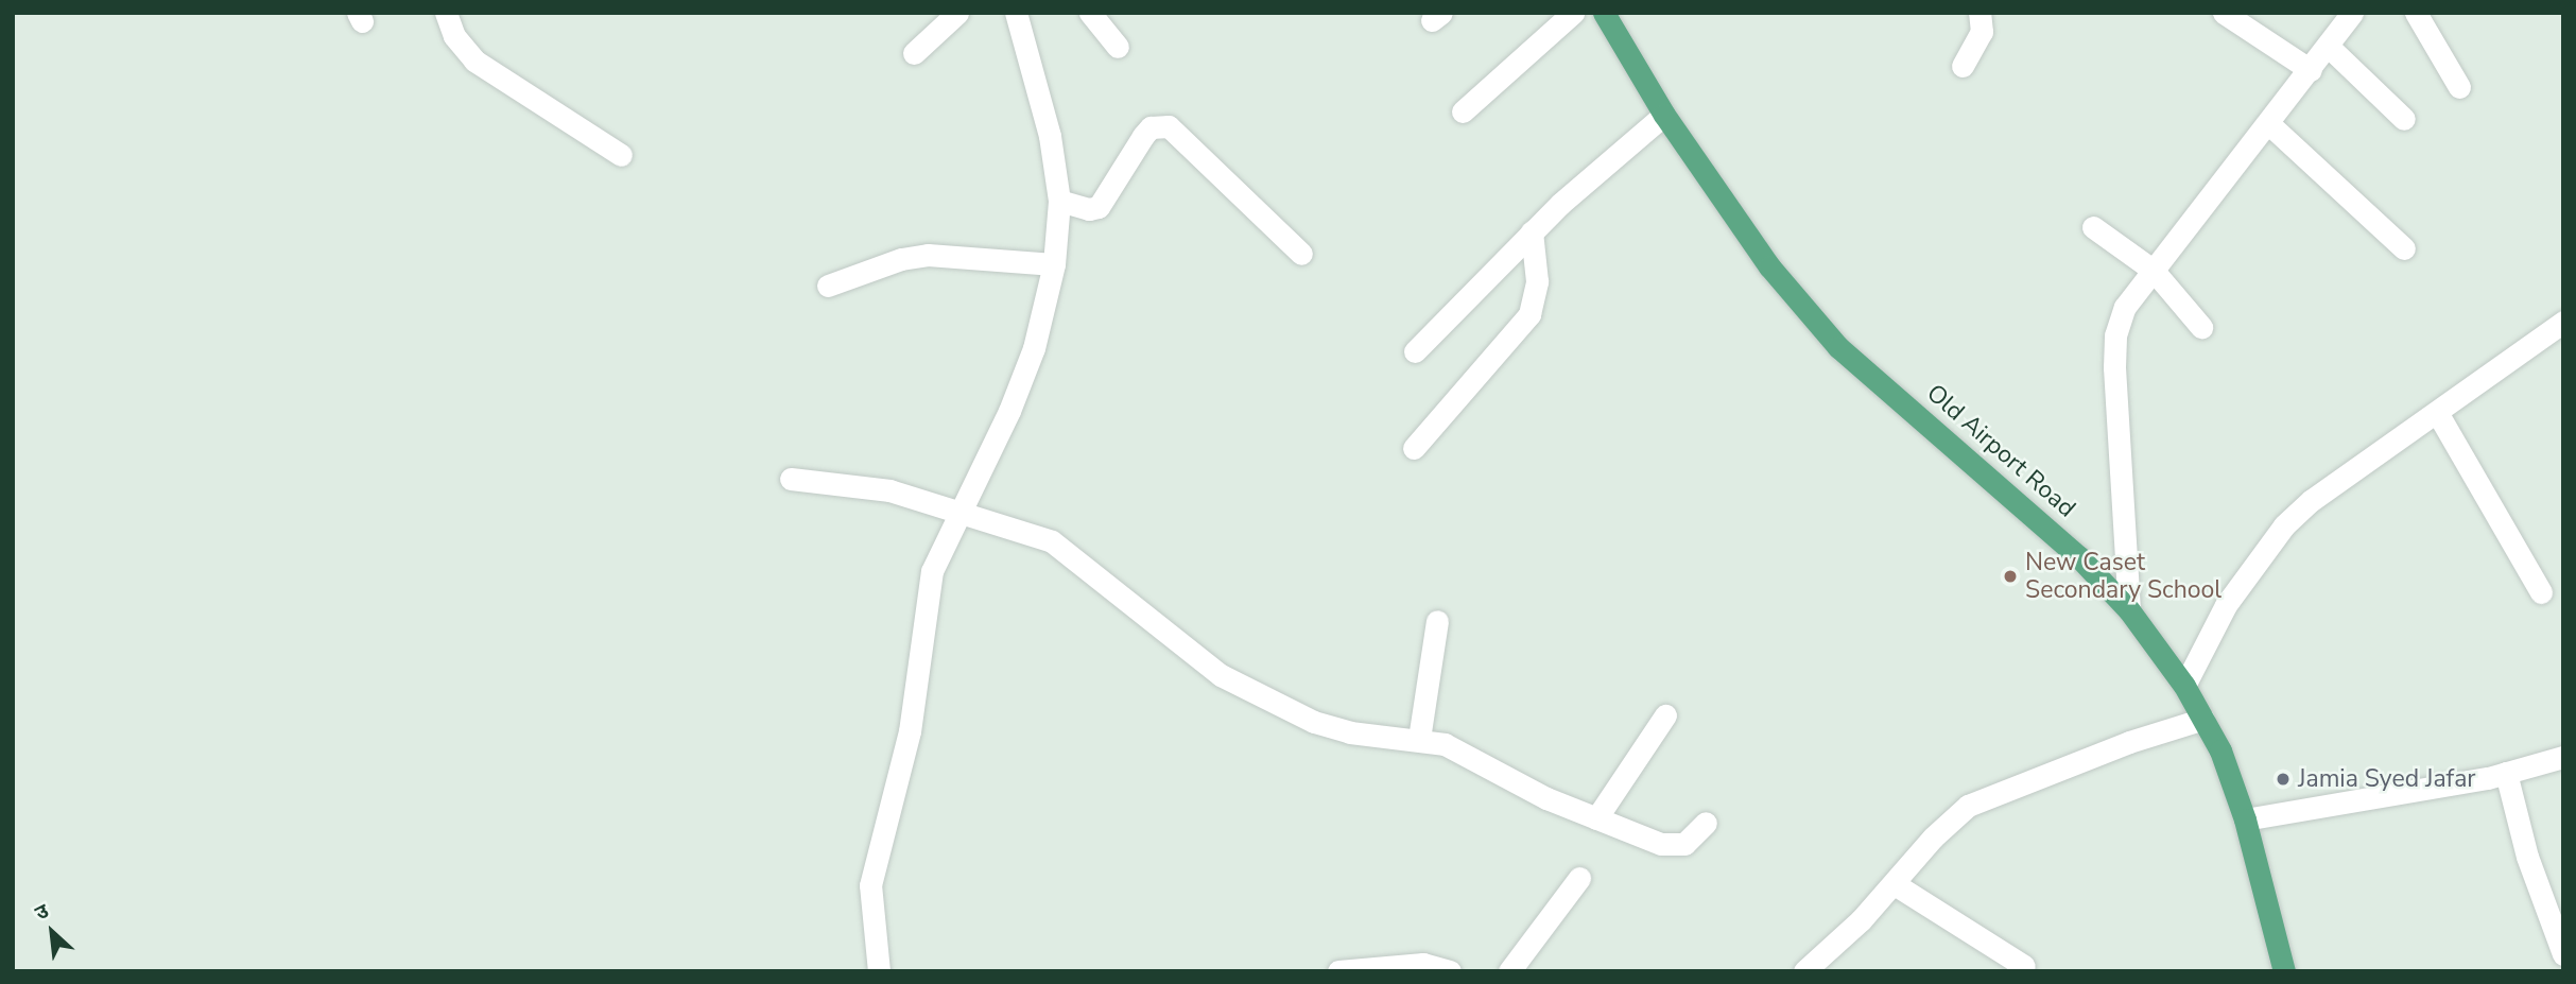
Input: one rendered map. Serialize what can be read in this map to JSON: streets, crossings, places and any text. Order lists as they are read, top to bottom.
{
  "streets": {
    "main road": ["Old Airport Road"]
  },
  "places": ["New Caset Secondary School", "Jamia Syed Jafar"],
  "north": "top left"
}
